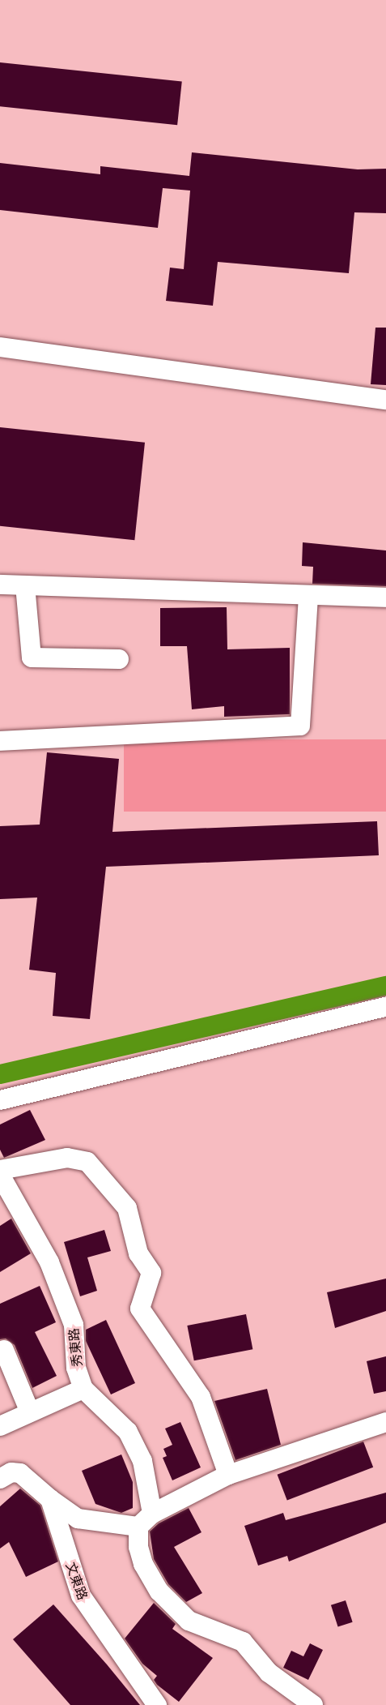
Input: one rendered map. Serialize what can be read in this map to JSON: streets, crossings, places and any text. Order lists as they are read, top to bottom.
{
  "streets": {
    "street": ["秀東路", "文東路"]
  }
}
